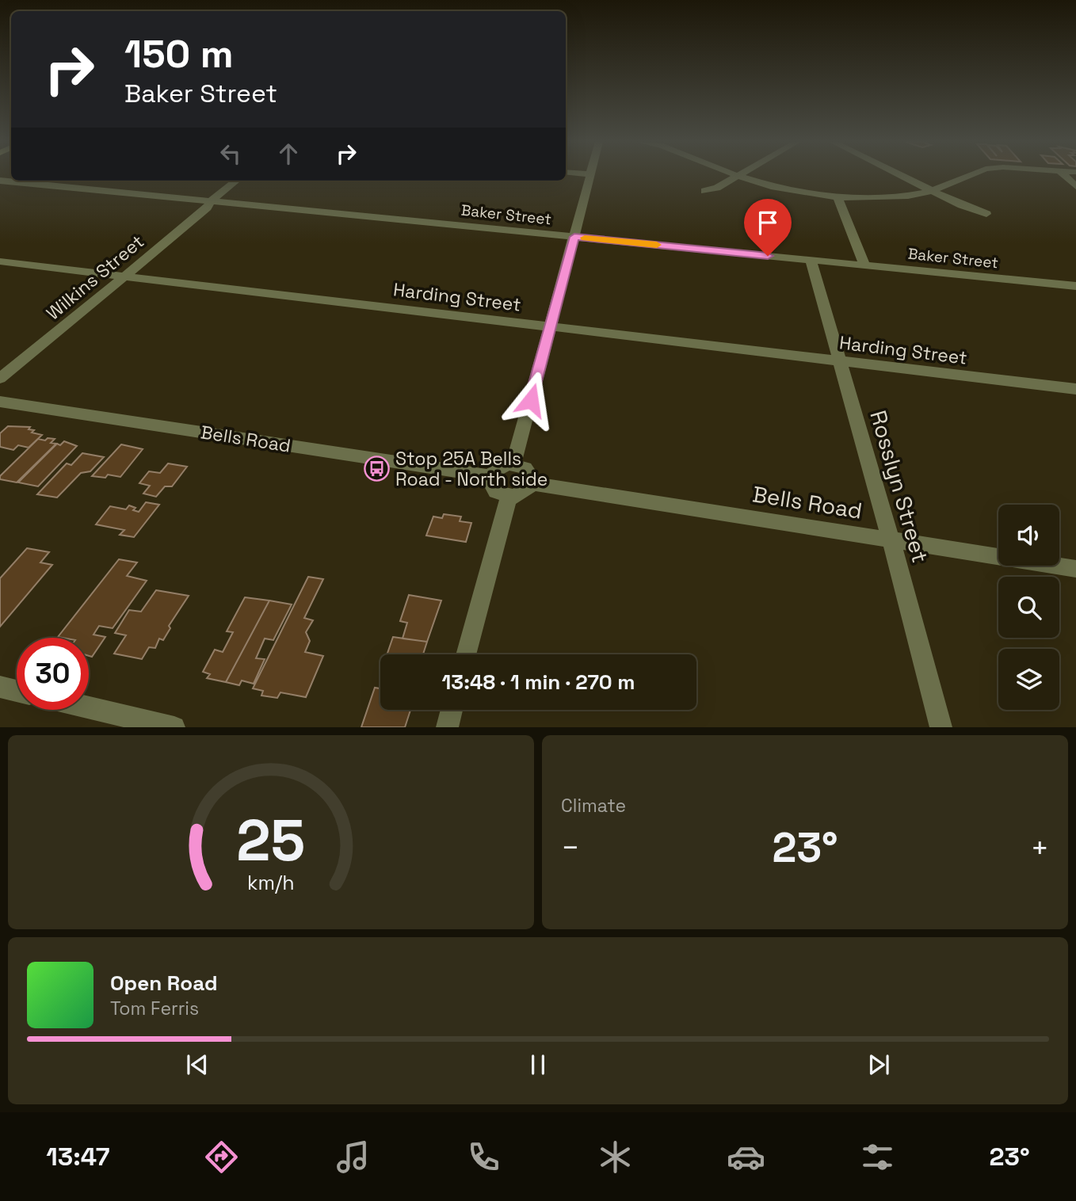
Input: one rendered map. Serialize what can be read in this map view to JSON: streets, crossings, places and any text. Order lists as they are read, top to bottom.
{
  "streets": {
    "street": [
      "Baker Street",
      "Wilkins Street",
      "Harding Street",
      "Bells Road",
      "Rosslyn Street"
    ]
  },
  "crossings": [
    ["Baker Street", "Wilkins Street"],
    ["Baker Street", "Rosslyn Street"],
    ["Wilkins Street", "Harding Street"],
    ["Harding Street", "Rosslyn Street"],
    ["Bells Road", "Rosslyn Street"]
  ],
  "places": {
    "bus stop": ["Stop 25A Bells Road - North side"]
  },
  "page": {
    "turn": ["150 m", "Baker Street"],
    "limit": "30",
    "trip": "13:48 · 1 min · 270 m",
    "tile": "Climate",
    "heat": ["−", "23°", "+"],
    "song": ["Open Road", "Tom Ferris"],
    "tabs": ["13:47", "23°"],
    "gauge": ["25", "km/h"]
  }
}
